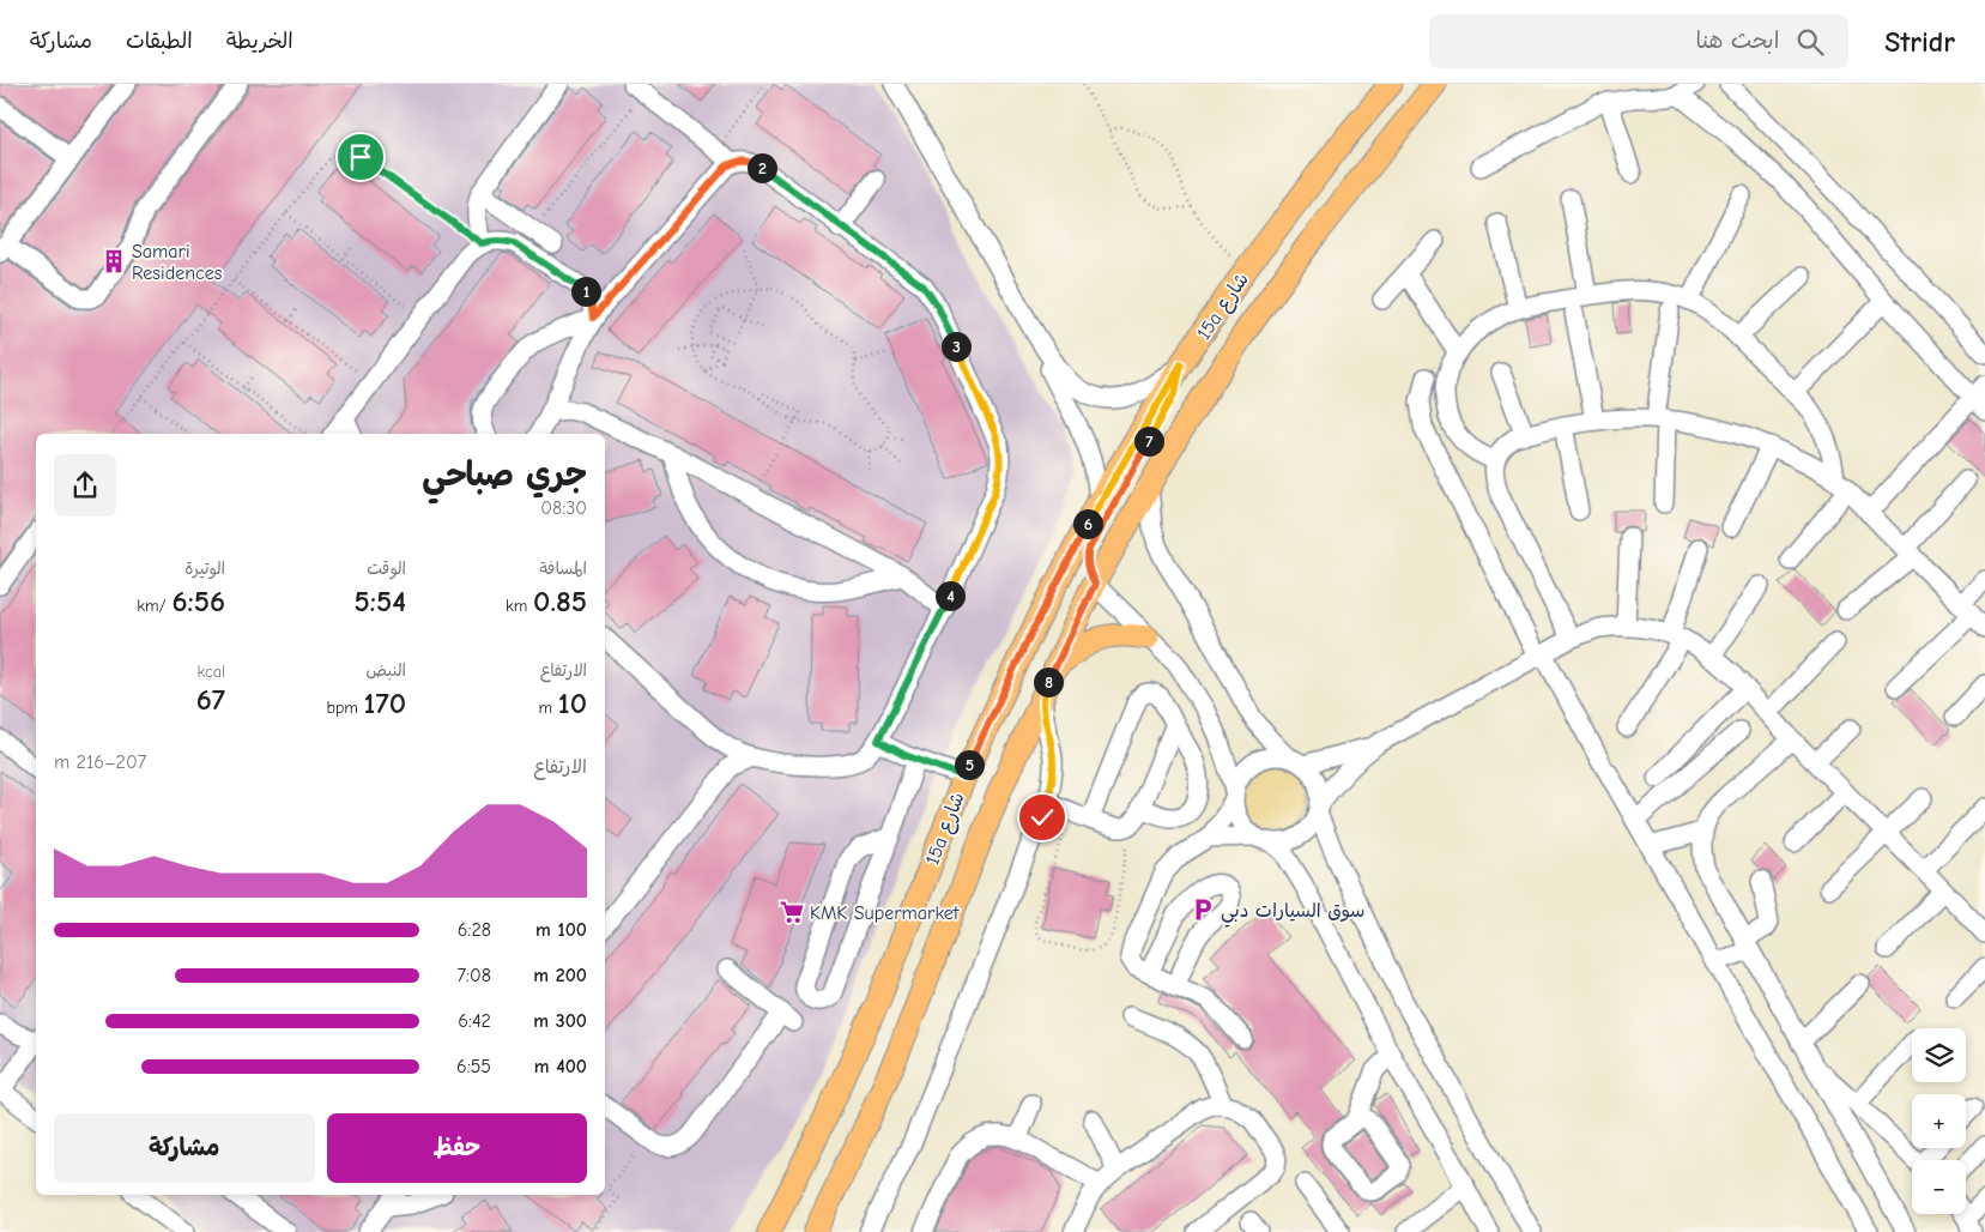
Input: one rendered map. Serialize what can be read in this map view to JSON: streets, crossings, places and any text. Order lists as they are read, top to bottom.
{
  "streets": {
    "main road": ["15a شارع"]
  },
  "places": {
    "building": ["Samari Residences"],
    "parking": ["سوق السيارات دبي"],
    "supermarket": ["KMK Supermarket"]
  },
  "page": {
    "header": "Stridr",
    "search": "ابحث هنا",
    "nav": ["الخريطة", "الطبقات", "مشاركة"],
    "pins": [
      "2",
      "1",
      "3",
      "7",
      "6",
      "4",
      "8",
      "5"
    ],
    "heading": ["جري صباحي", "08:30"],
    "stats": [
      ["المسافة", "0.85 km"],
      ["الوقت", "5:54"],
      ["الوتيرة", "6:56 /km"],
      ["الارتفاع", "10 m"],
      ["النبض", "170 bpm"],
      ["kcal", "67"]
    ],
    "chart": ["الارتفاع", "207–216 m"],
    "list": [
      {
        "name": "100 m",
        "note": "6:28"
      },
      {
        "name": "200 m",
        "note": "7:08"
      },
      {
        "name": "300 m",
        "note": "6:42"
      },
      {
        "name": "400 m",
        "note": "6:55"
      }
    ],
    "map_buttons": ["+", "−"],
    "buttons": ["حفظ", "مشاركة"]
  }
}
